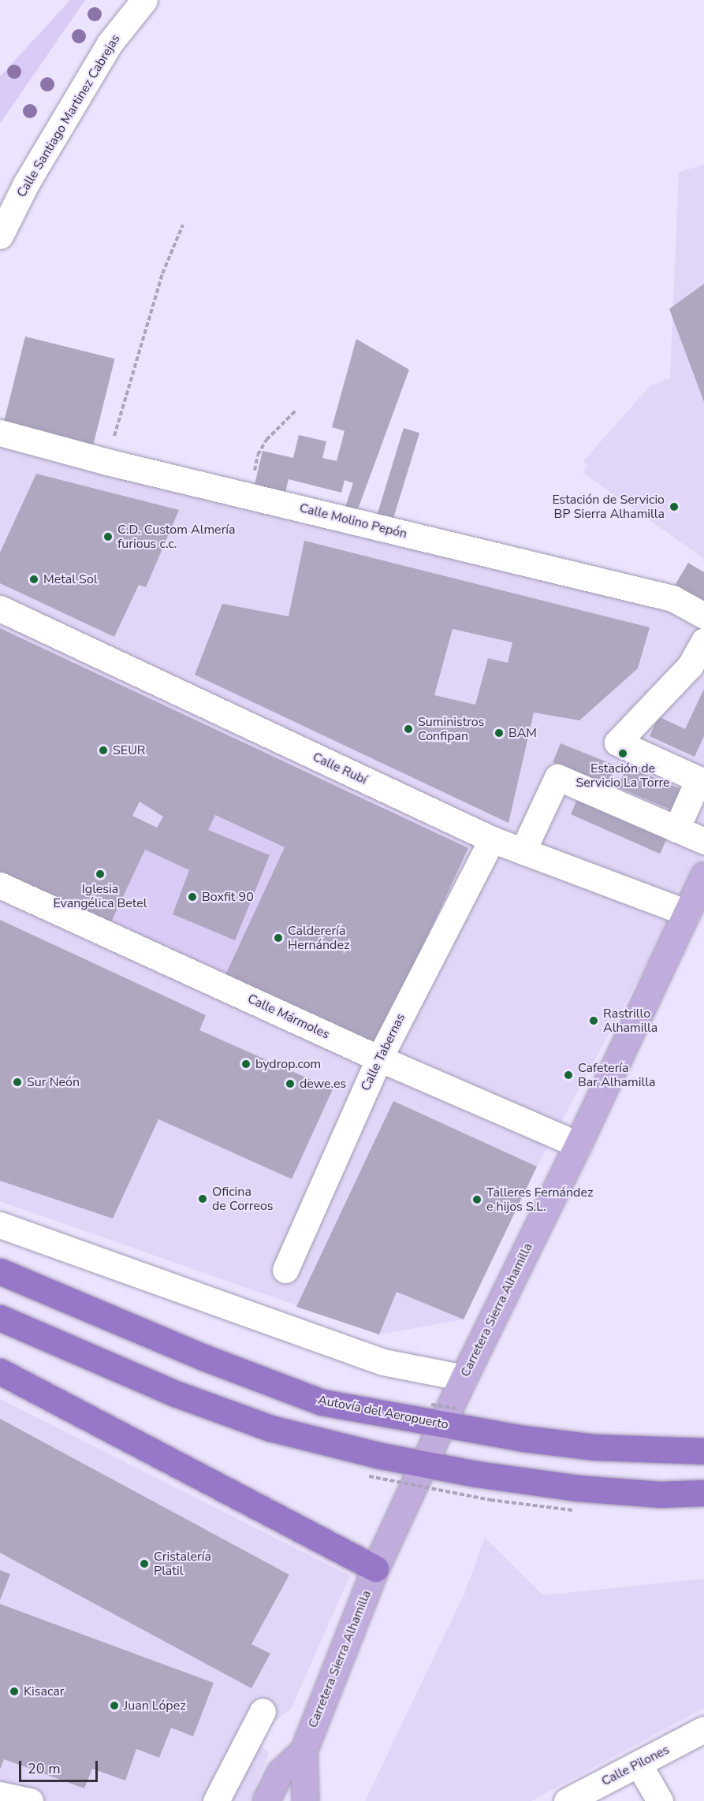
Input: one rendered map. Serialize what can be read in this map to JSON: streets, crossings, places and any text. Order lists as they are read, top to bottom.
{
  "streets": {
    "highway": ["Autovía del Aeropuerto"],
    "main road": ["Carretera Sierra Alhamilla"],
    "street": [
      "Calle Santiago Martinez Cabrejas",
      "Calle Molino Pepón",
      "Calle Rubí",
      "Calle Mármoles",
      "Calle Tabernas",
      "Calle Pilones"
    ]
  },
  "crossings": [
    ["Calle Rubí", "Calle Tabernas"],
    ["Calle Rubí", "Carretera Sierra Alhamilla"],
    ["Calle Mármoles", "Calle Tabernas"],
    ["Calle Mármoles", "Carretera Sierra Alhamilla"],
    ["Carretera Sierra Alhamilla", "Autovía del Aeropuerto"]
  ],
  "places": [
    "Estación de Servicio BP Sierra Alhamilla",
    "C.D. Custom Almería furious c.c.",
    "Metal Sol",
    "Suministros Confipan",
    "BAM",
    "SEUR",
    "Estación de Servicio La Torre",
    "Iglesia Evangélica Betel",
    "Boxfit 90",
    "Calderería Hernández",
    "Rastrillo Alhamilla",
    "bydrop.com",
    "Cafetería Bar Alhamilla",
    "Sur Neón",
    "dewe.es",
    "Oficina de Correos",
    "Talleres Fernández e hijos S.L.",
    "Cristalería Platil",
    "Kisacar",
    "Juan López"
  ],
  "scale_bar": "20 m"
}
